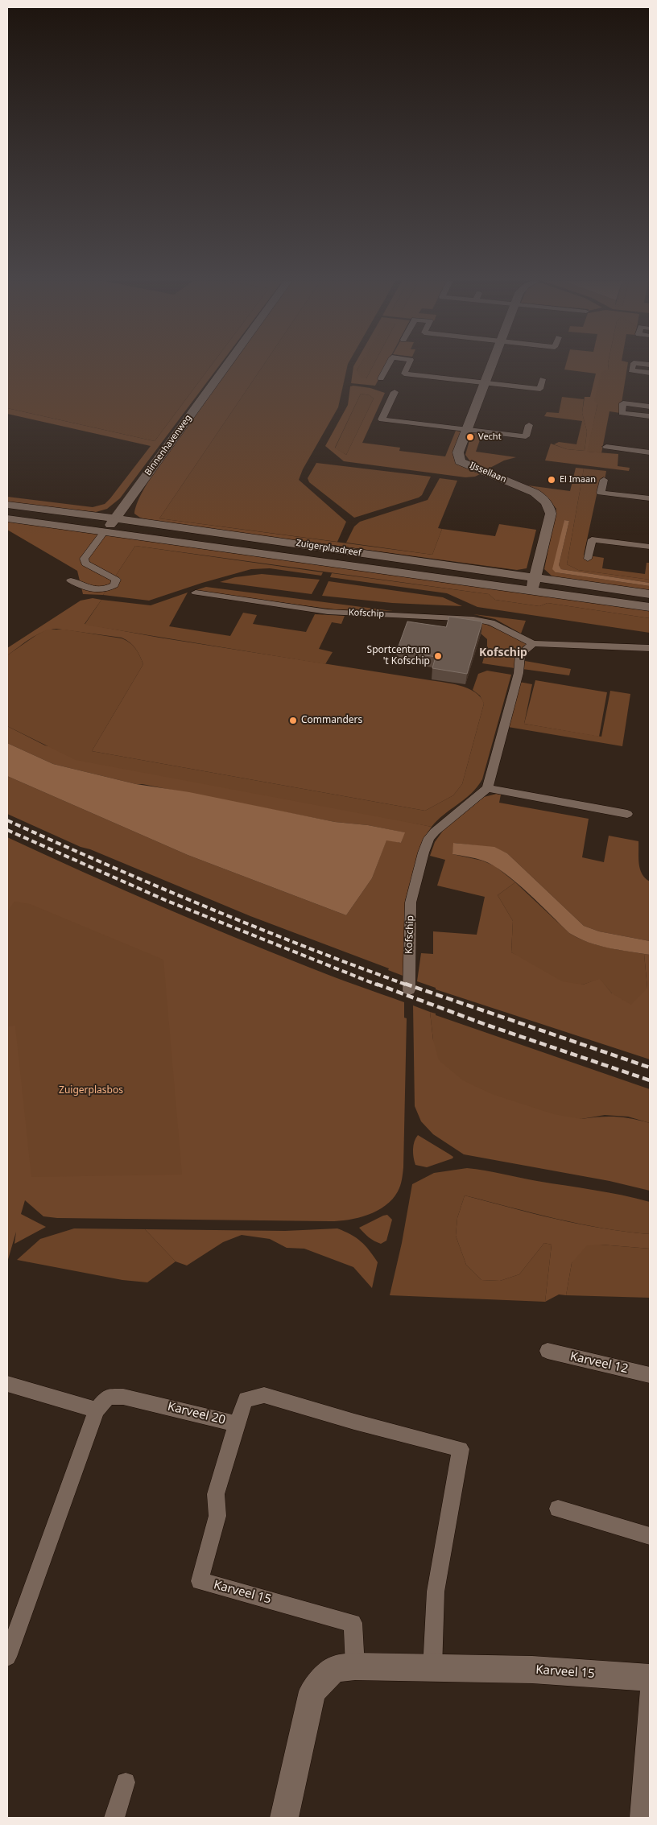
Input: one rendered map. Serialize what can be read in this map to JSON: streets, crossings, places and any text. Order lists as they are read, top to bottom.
{
  "streets": {
    "street": [
      "Binnenhavenweg",
      "IJssellaan",
      "Zuigerplasdreef",
      "Kofschip",
      "Karveel 12",
      "Karveel 20",
      "Karveel 15"
    ]
  },
  "crossings": [
    ["Binnenhavenweg", "Zuigerplasdreef"],
    ["IJssellaan", "Zuigerplasdreef"],
    ["Karveel 20", "Karveel 15"]
  ],
  "districts": ["Kofschip"],
  "parks": ["Zuigerplasbos"],
  "places": [
    "Vecht",
    "El Imaan",
    "Sportcentrum 't Kofschip",
    "Commanders"
  ]
}
